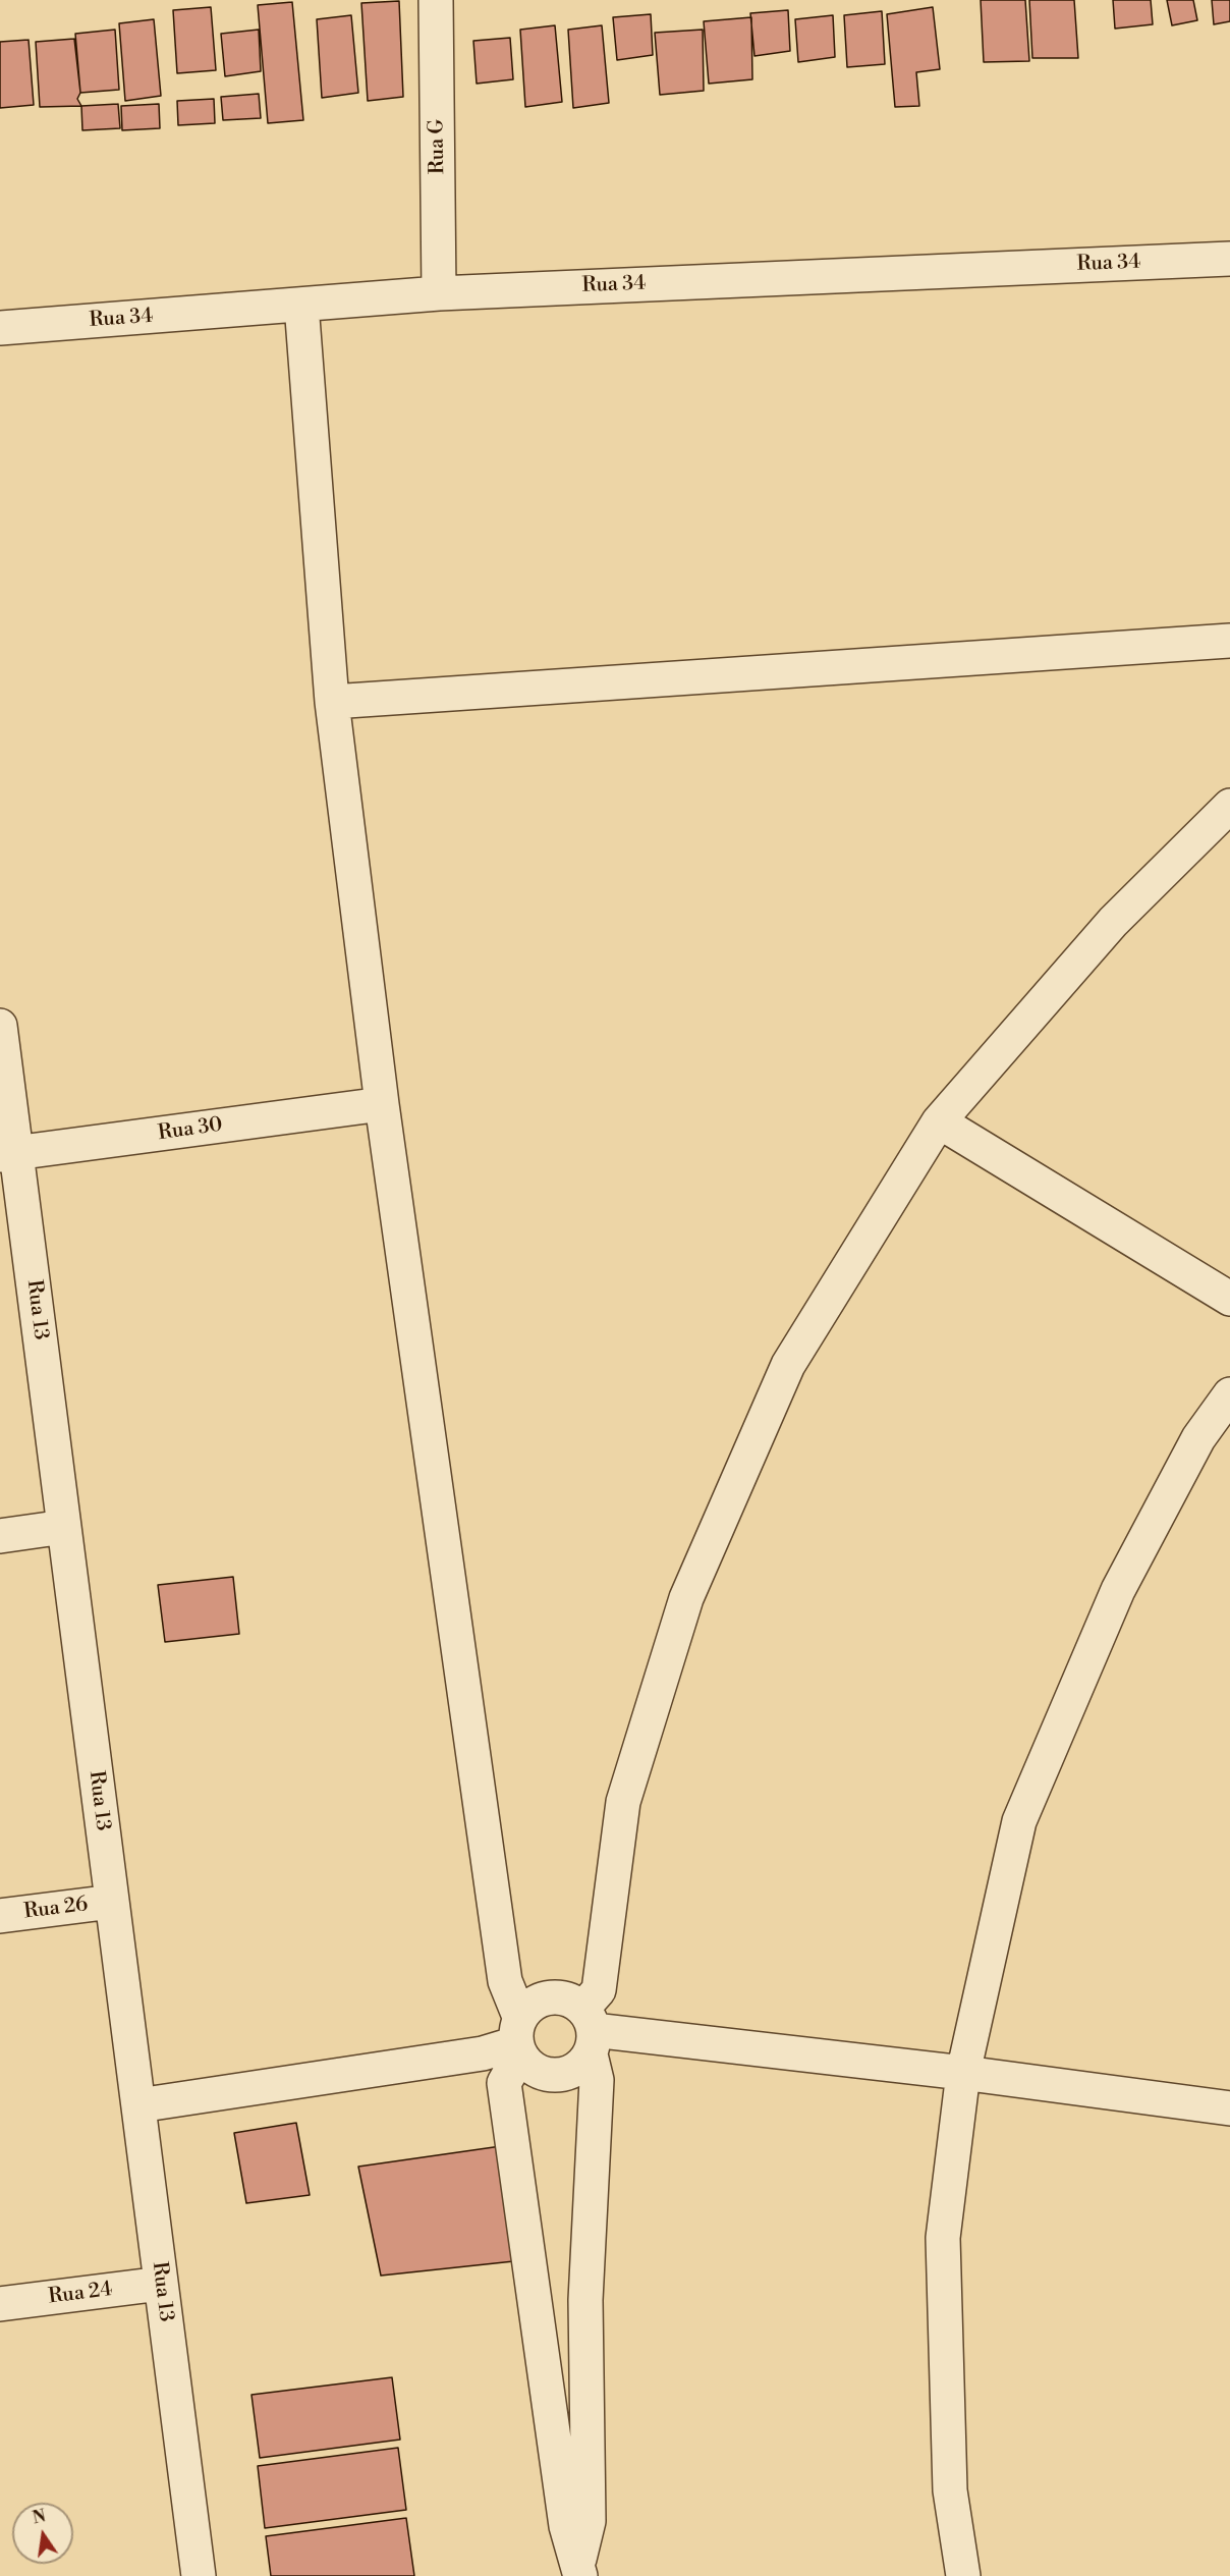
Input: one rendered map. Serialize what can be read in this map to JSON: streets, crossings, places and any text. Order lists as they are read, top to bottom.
{
  "streets": {
    "street": [
      "Rua G",
      "Rua 34",
      "Rua 30",
      "Rua 13",
      "Rua 26",
      "Rua 24"
    ]
  },
  "crossings": [
    ["Rua G", "Rua 34"],
    ["Rua 30", "Rua 13"],
    ["Rua 13", "Rua 26"],
    ["Rua 13", "Rua 24"]
  ],
  "north": "top"
}
